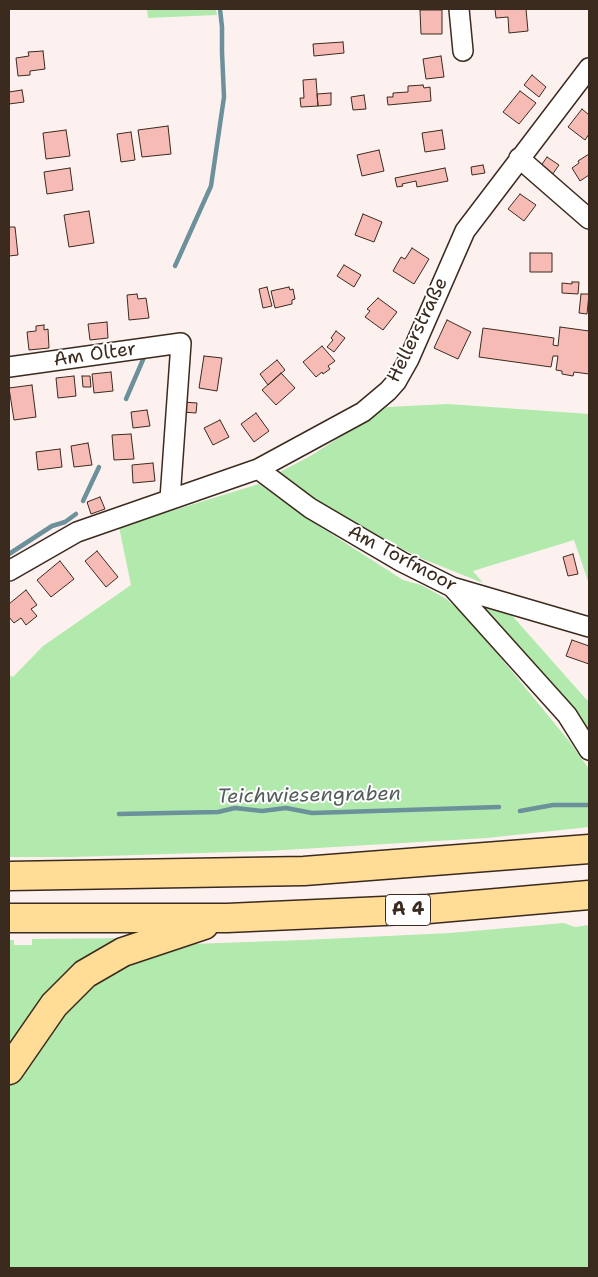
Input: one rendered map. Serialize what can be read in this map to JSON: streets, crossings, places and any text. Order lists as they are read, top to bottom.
{
  "streets": {
    "highway": ["A 4"],
    "street": ["Hellerstraße", "Am Olter", "Am Torfmoor"]
  },
  "crossings": [
    ["Hellerstraße", "Am Olter"],
    ["Hellerstraße", "Am Torfmoor"]
  ],
  "water": ["Teichwiesengraben"]
}
